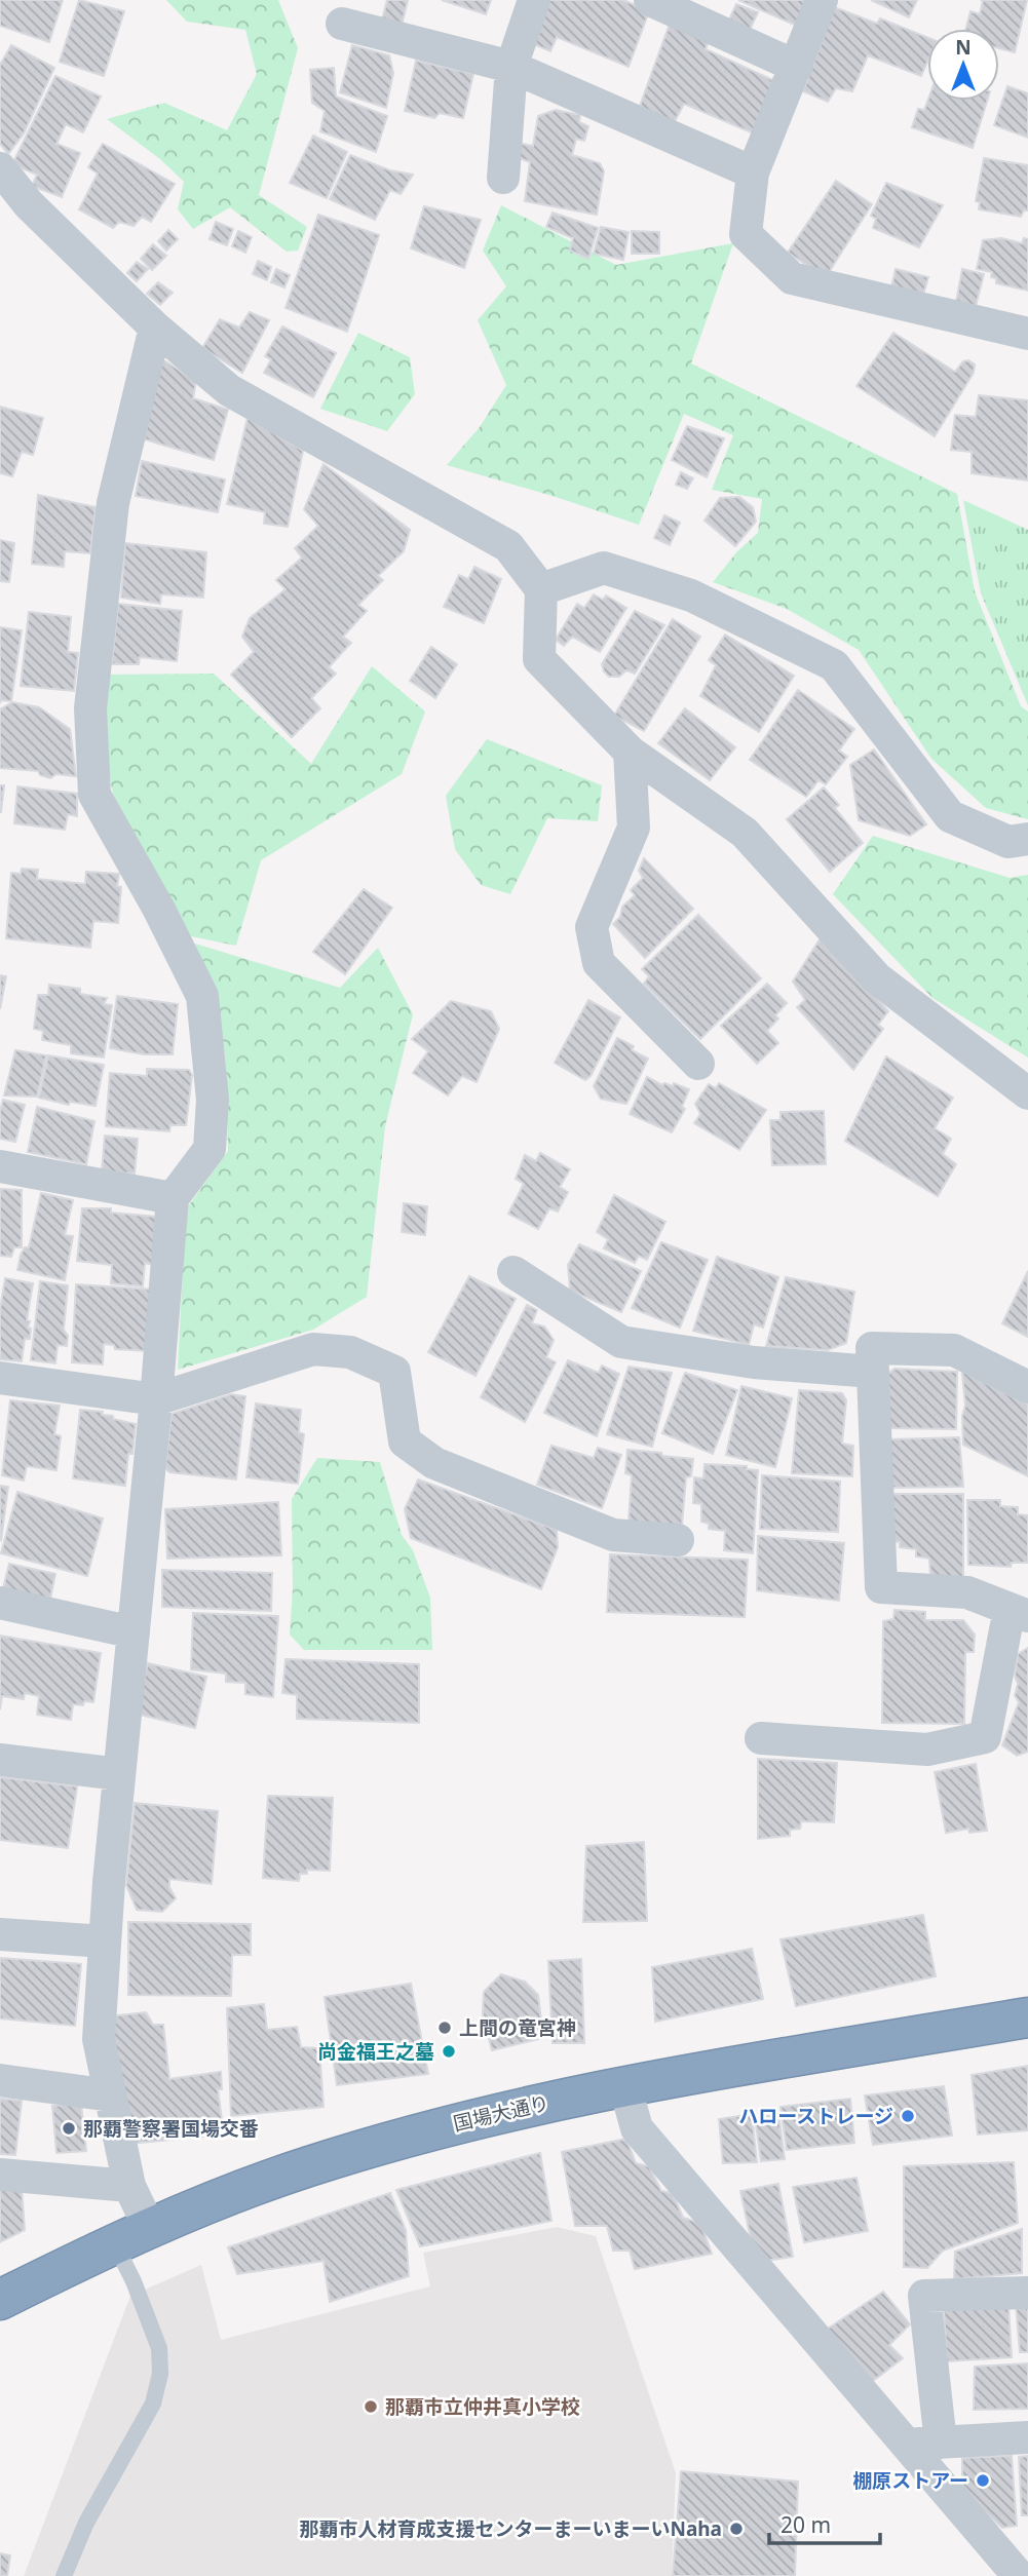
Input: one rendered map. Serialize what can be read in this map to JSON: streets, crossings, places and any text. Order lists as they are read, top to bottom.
{
  "streets": {
    "highway": ["国場大通り"]
  },
  "places": [
    "上間の竜宮神",
    "尚金福王之墓",
    "ハローストレージ",
    "那覇警察署国場交番",
    "那覇市立仲井真小学校",
    "棚原ストアー",
    "那覇市人材育成支援センターまーいまーいNaha"
  ],
  "scale_bar": "20 m",
  "north": "top"
}
